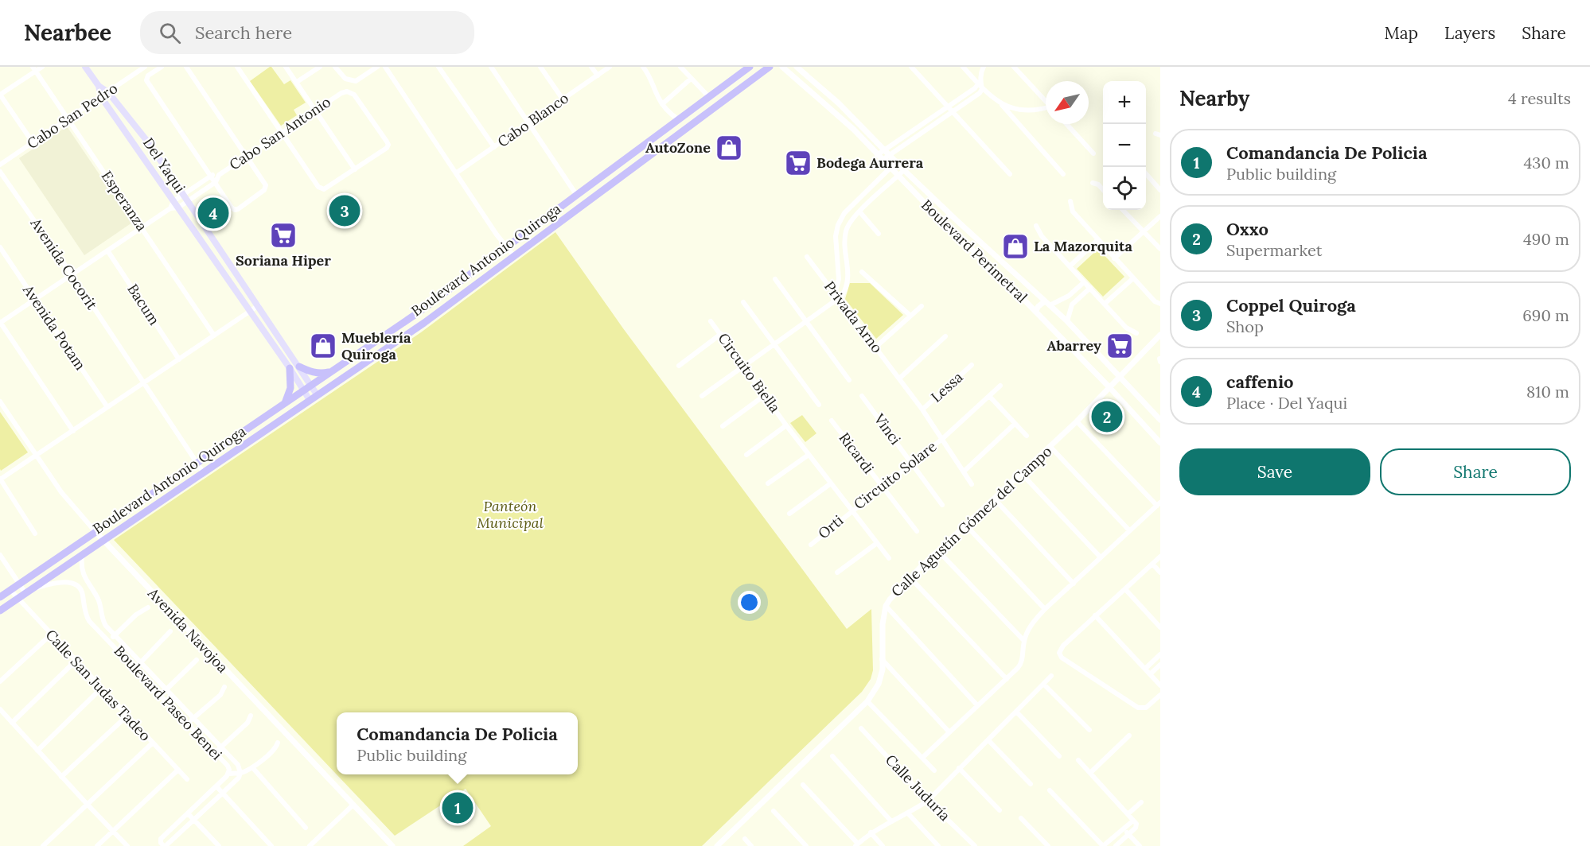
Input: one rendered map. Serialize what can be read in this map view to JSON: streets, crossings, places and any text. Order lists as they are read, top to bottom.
{
  "streets": {
    "main road": ["Del Yaqui", "Boulevard Antonio Quiroga"],
    "street": [
      "Cabo San Pedro",
      "Cabo Blanco",
      "Cabo San Antonio",
      "Esperanza",
      "Boulevard Perimetral",
      "Avenida Cocorit",
      "Bacum",
      "Privada Arno",
      "Avenida Potam",
      "Circuito Biella",
      "Lessa",
      "Vinci",
      "Ricardi",
      "Circuito Solare",
      "Calle Agustín Gómez del Campo",
      "Orti",
      "Avenida Navojoa",
      "Calle San Judas Tadeo",
      "Boulevard Paseo Benei",
      "Calle Juduría"
    ]
  },
  "crossings": [
    ["Cabo San Pedro", "Del Yaqui"],
    ["Cabo San Pedro", "Esperanza"],
    ["Cabo San Antonio", "Del Yaqui"],
    ["Cabo San Antonio", "Esperanza"],
    ["Cabo San Antonio", "Avenida Cocorit"],
    ["Cabo San Antonio", "Bacum"],
    ["Cabo San Antonio", "Avenida Potam"],
    ["Del Yaqui", "Boulevard Antonio Quiroga"],
    ["Boulevard Perimetral", "Calle Agustín Gómez del Campo"],
    ["Boulevard Antonio Quiroga", "Avenida Cocorit"],
    ["Boulevard Antonio Quiroga", "Avenida Navojoa"],
    ["Boulevard Antonio Quiroga", "Calle San Judas Tadeo"],
    ["Boulevard Antonio Quiroga", "Boulevard Paseo Benei"],
    ["Privada Arno", "Circuito Solare"],
    ["Circuito Biella", "Circuito Solare"],
    ["Lessa", "Circuito Solare"],
    ["Vinci", "Circuito Solare"],
    ["Ricardi", "Circuito Solare"],
    ["Circuito Solare", "Orti"]
  ],
  "parks": ["Panteón Municipal"],
  "places": {
    "shop": ["AutoZone", "La Mazorquita", "Mueblería Quiroga"],
    "supermarket": ["Bodega Aurrera", "Soriana Hiper", "Abarrey"]
  },
  "north": "bottom left",
  "page": {
    "header": "Nearbee",
    "search": "Search here",
    "nav": ["Map", "Layers", "Share"],
    "heading": ["Nearby", "4 results"],
    "map_buttons": ["+", "−"],
    "list": [
      {
        "mark": "1",
        "name": "Comandancia De Policia",
        "note": "Public building",
        "value": "430 m"
      },
      {
        "mark": "2",
        "name": "Oxxo",
        "note": "Supermarket",
        "value": "490 m"
      },
      {
        "mark": "3",
        "name": "Coppel Quiroga",
        "note": "Shop",
        "value": "690 m"
      },
      {
        "mark": "4",
        "name": "caffenio",
        "note": "Place · Del Yaqui",
        "value": "810 m"
      }
    ],
    "pins": [
      "3",
      "4",
      "2",
      "1"
    ],
    "buttons": ["Save", "Share"],
    "popup": ["Comandancia De Policia", "Public building"]
  }
}
